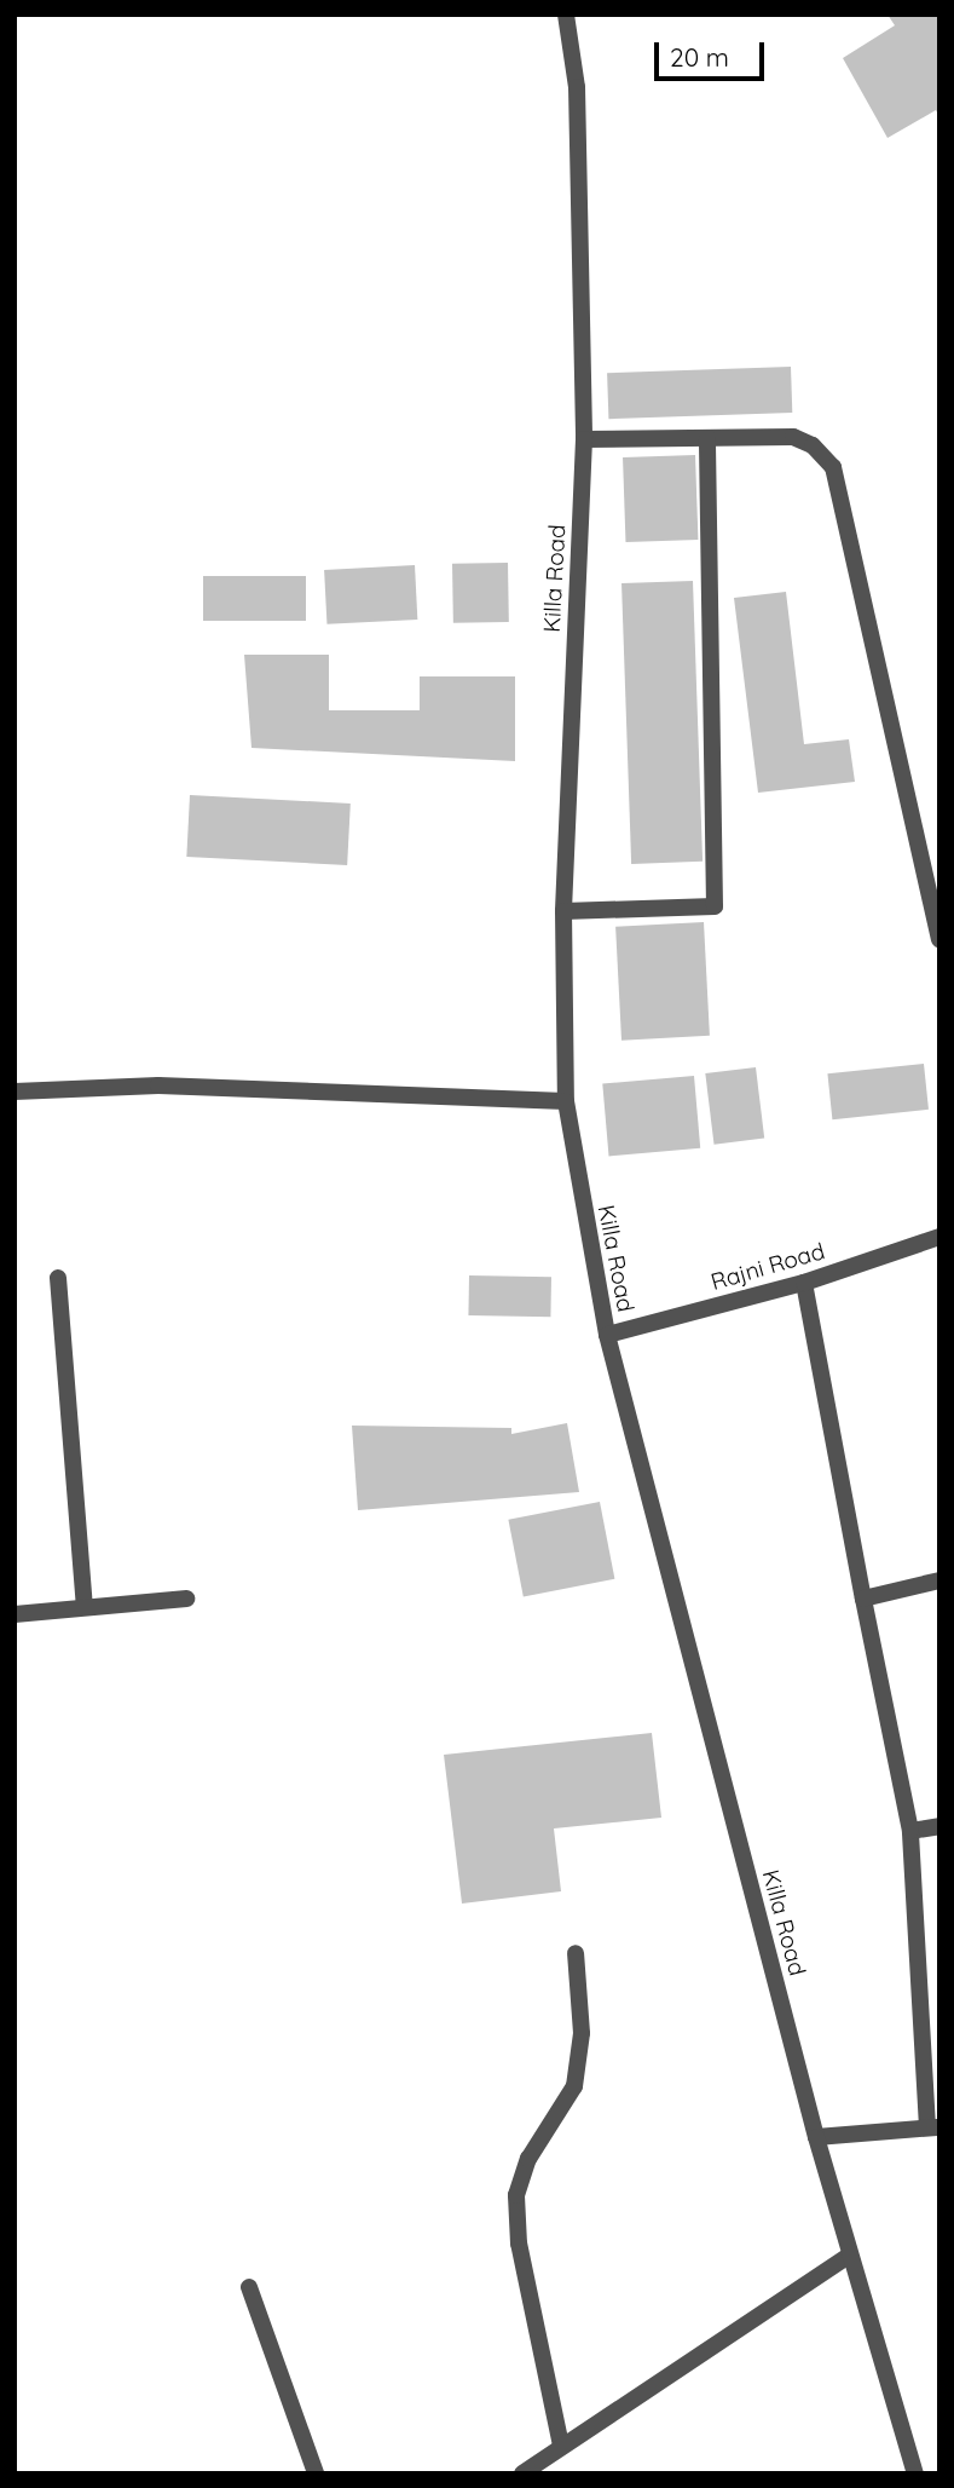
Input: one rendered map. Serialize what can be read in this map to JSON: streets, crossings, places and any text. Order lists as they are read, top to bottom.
{
  "streets": {
    "street": ["Killa Road", "Rajni Road"]
  },
  "crossings": [
    ["Killa Road", "Rajni Road"]
  ],
  "scale_bar": "20 m"
}
